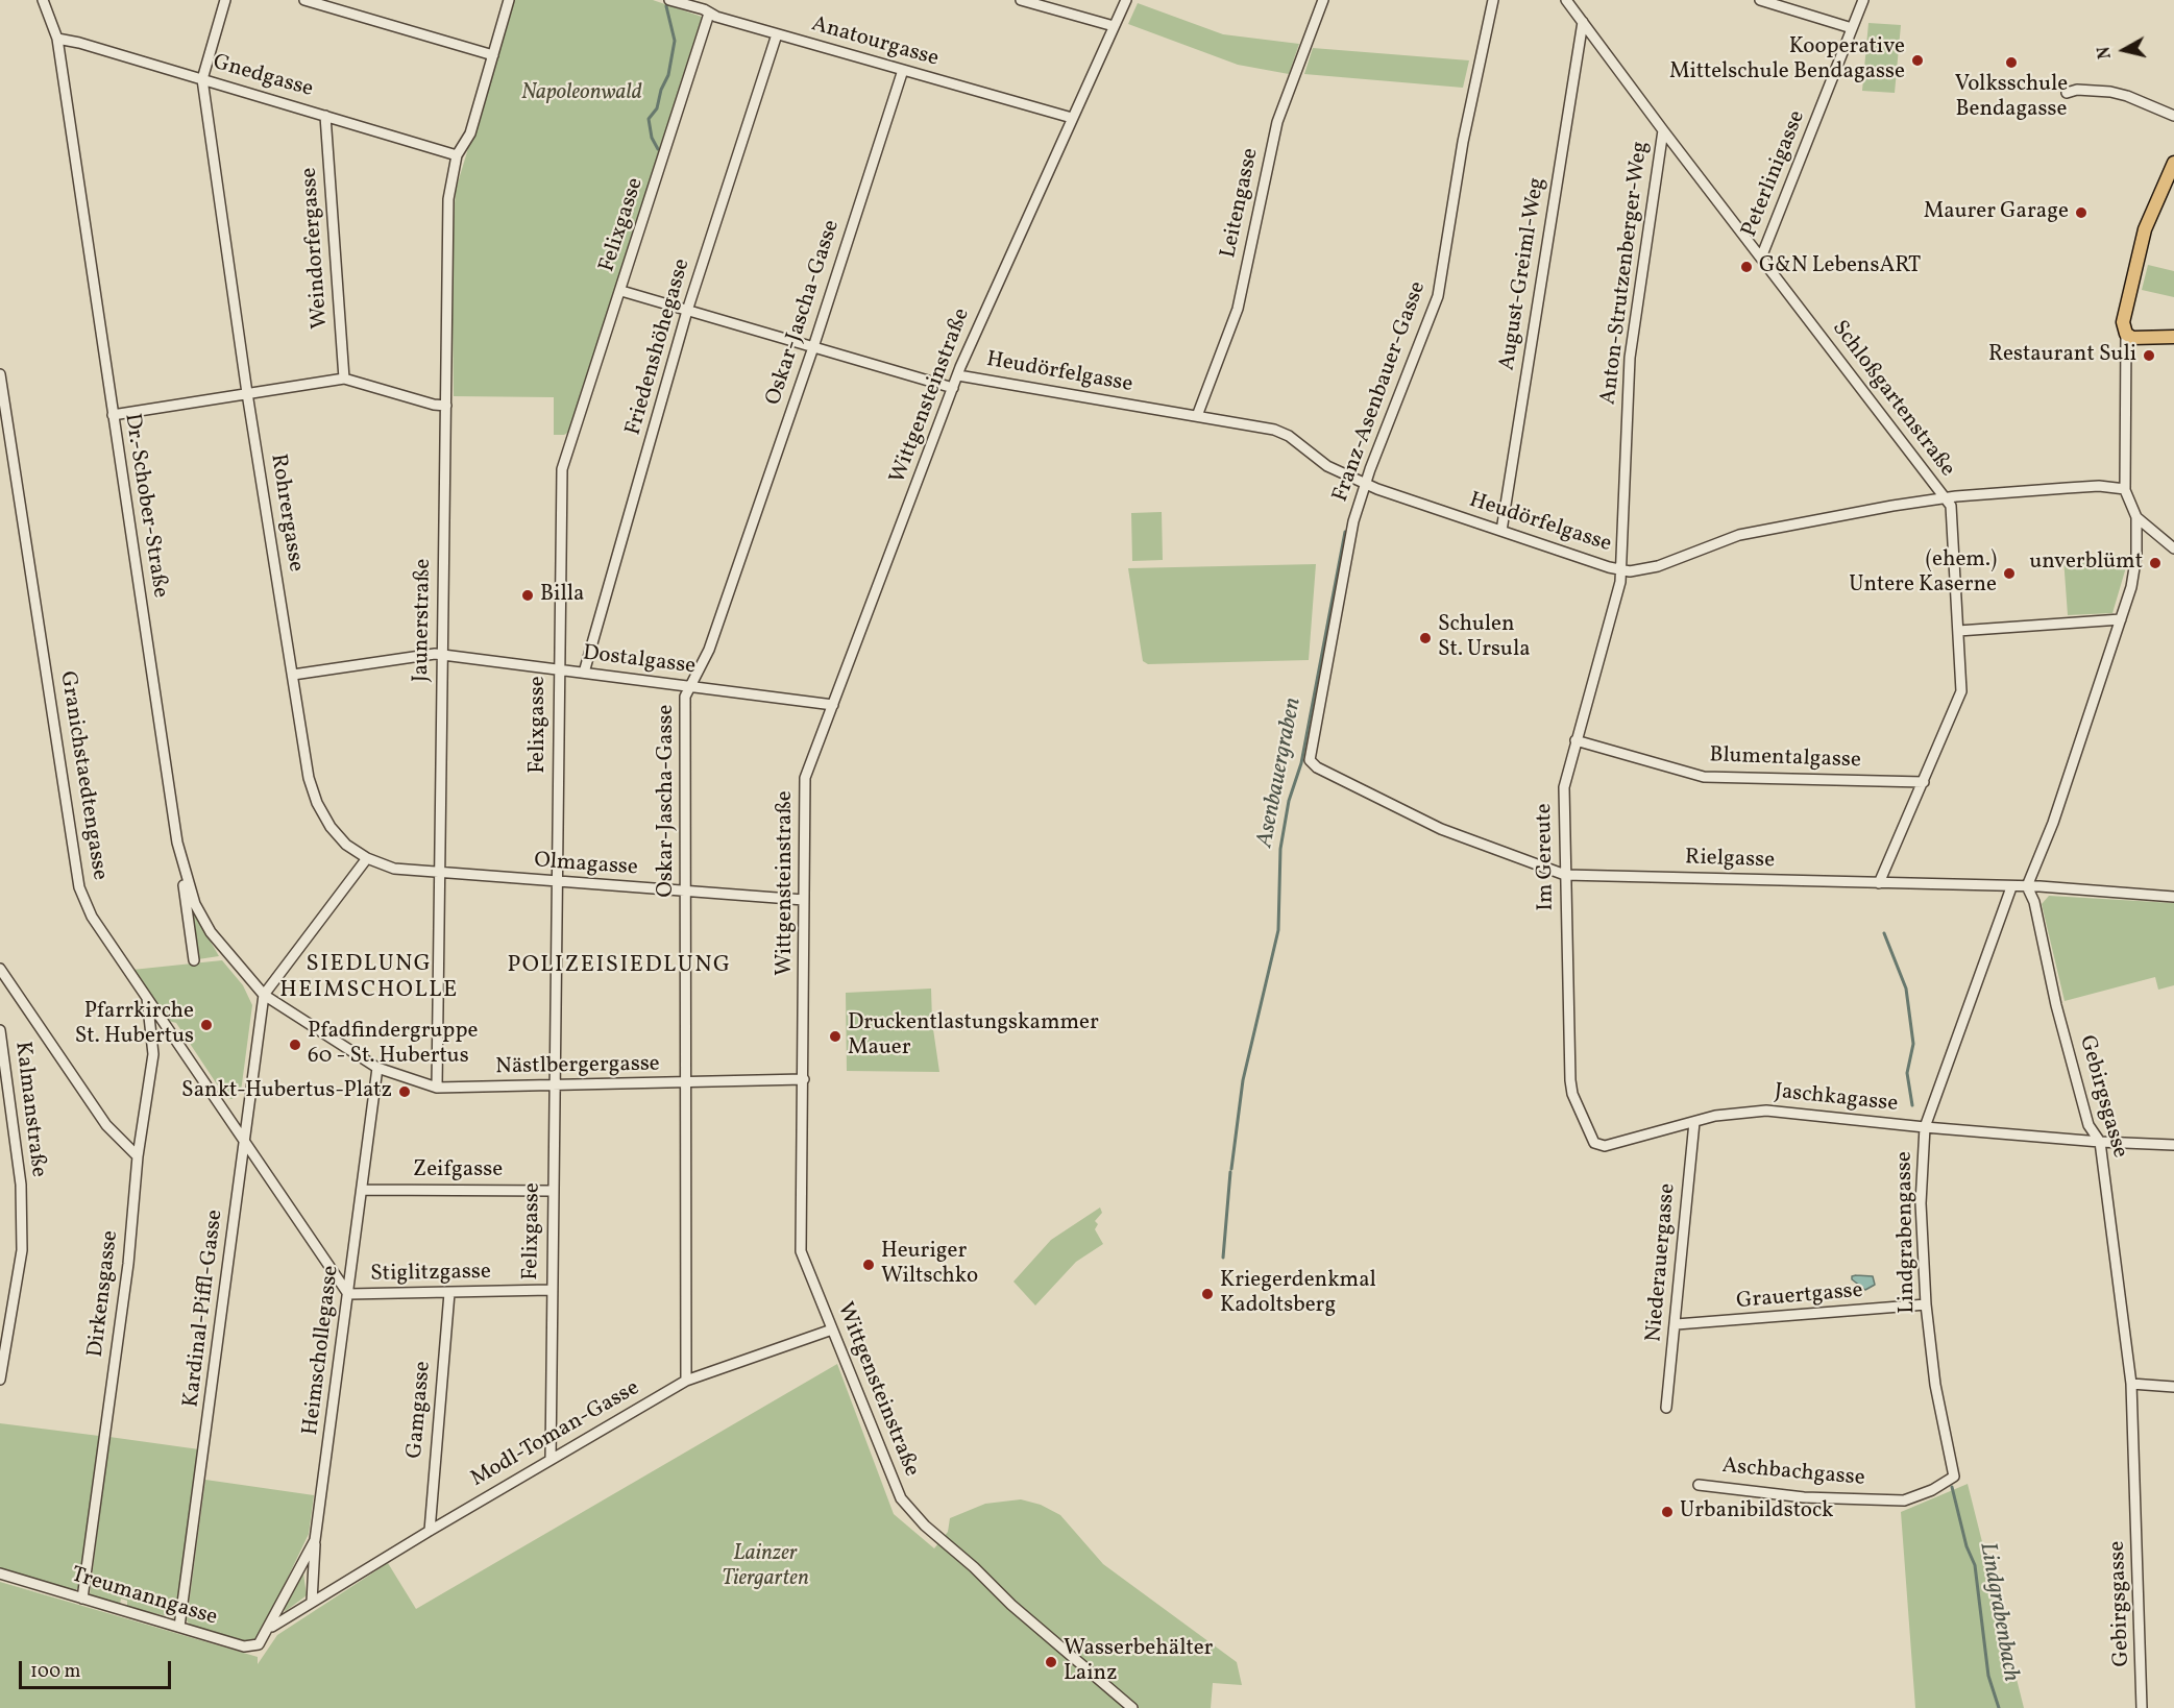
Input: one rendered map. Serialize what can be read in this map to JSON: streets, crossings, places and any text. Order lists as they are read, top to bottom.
{
  "streets": {
    "street": [
      "Anatourgasse",
      "Gnedgasse",
      "Peterlinigasse",
      "Leitengasse",
      "Felixgasse",
      "Weindorfergasse",
      "Anton-Strutzenberger-Weg",
      "August-Greiml-Weg",
      "Oskar-Jascha-Gasse",
      "Friedenshöhegasse",
      "Heudörfelgasse",
      "Franz-Asenbauer-Gasse",
      "Wittgensteinstraße",
      "Schloßgartenstraße",
      "Dr.-Schober-Straße",
      "Rohrergasse",
      "Jaunerstraße",
      "Dostalgasse",
      "Blumentalgasse",
      "Granichstaedtengasse",
      "Im Gereute",
      "Rielgasse",
      "Olmagasse",
      "Nästlbergergasse",
      "Gebirgsgasse",
      "Jaschkagasse",
      "Kalmanstraße",
      "Zeifgasse",
      "Lindgrabengasse",
      "Niederauergasse",
      "Stiglitzgasse",
      "Dirkensgasse",
      "Grauertgasse",
      "Kardinal-Piffl-Gasse",
      "Heimschollegasse",
      "Gamgasse",
      "Modl-Toman-Gasse",
      "Aschbachgasse",
      "Treumanngasse"
    ]
  },
  "crossings": [
    ["Anatourgasse", "Felixgasse"],
    ["Anatourgasse", "Oskar-Jascha-Gasse"],
    ["Anatourgasse", "Friedenshöhegasse"],
    ["Anatourgasse", "Wittgensteinstraße"],
    ["Gnedgasse", "Weindorfergasse"],
    ["Gnedgasse", "Dr.-Schober-Straße"],
    ["Gnedgasse", "Rohrergasse"],
    ["Gnedgasse", "Jaunerstraße"],
    ["Peterlinigasse", "Schloßgartenstraße"],
    ["Leitengasse", "Heudörfelgasse"],
    ["Felixgasse", "Dostalgasse"],
    ["Felixgasse", "Olmagasse"],
    ["Felixgasse", "Nästlbergergasse"],
    ["Felixgasse", "Zeifgasse"],
    ["Felixgasse", "Stiglitzgasse"],
    ["Felixgasse", "Modl-Toman-Gasse"],
    ["Anton-Strutzenberger-Weg", "Heudörfelgasse"],
    ["Anton-Strutzenberger-Weg", "Schloßgartenstraße"],
    ["Anton-Strutzenberger-Weg", "Im Gereute"],
    ["August-Greiml-Weg", "Heudörfelgasse"],
    ["August-Greiml-Weg", "Schloßgartenstraße"],
    ["Oskar-Jascha-Gasse", "Dostalgasse"],
    ["Oskar-Jascha-Gasse", "Olmagasse"],
    ["Oskar-Jascha-Gasse", "Nästlbergergasse"],
    ["Oskar-Jascha-Gasse", "Modl-Toman-Gasse"],
    ["Friedenshöhegasse", "Dostalgasse"],
    ["Heudörfelgasse", "Franz-Asenbauer-Gasse"],
    ["Heudörfelgasse", "Wittgensteinstraße"],
    ["Heudörfelgasse", "Schloßgartenstraße"],
    ["Heudörfelgasse", "Im Gereute"],
    ["Franz-Asenbauer-Gasse", "Rielgasse"],
    ["Wittgensteinstraße", "Dostalgasse"],
    ["Wittgensteinstraße", "Olmagasse"],
    ["Wittgensteinstraße", "Nästlbergergasse"],
    ["Wittgensteinstraße", "Modl-Toman-Gasse"],
    ["Schloßgartenstraße", "Blumentalgasse"],
    ["Schloßgartenstraße", "Rielgasse"],
    ["Dr.-Schober-Straße", "Nästlbergergasse"],
    ["Dr.-Schober-Straße", "Kardinal-Piffl-Gasse"],
    ["Rohrergasse", "Jaunerstraße"],
    ["Rohrergasse", "Dostalgasse"],
    ["Rohrergasse", "Olmagasse"],
    ["Jaunerstraße", "Dostalgasse"],
    ["Jaunerstraße", "Olmagasse"],
    ["Jaunerstraße", "Nästlbergergasse"],
    ["Blumentalgasse", "Im Gereute"],
    ["Granichstaedtengasse", "Stiglitzgasse"],
    ["Granichstaedtengasse", "Dirkensgasse"],
    ["Granichstaedtengasse", "Kardinal-Piffl-Gasse"],
    ["Granichstaedtengasse", "Heimschollegasse"],
    ["Im Gereute", "Rielgasse"],
    ["Im Gereute", "Jaschkagasse"],
    ["Rielgasse", "Gebirgsgasse"],
    ["Rielgasse", "Lindgrabengasse"],
    ["Nästlbergergasse", "Kardinal-Piffl-Gasse"],
    ["Nästlbergergasse", "Heimschollegasse"],
    ["Gebirgsgasse", "Jaschkagasse"],
    ["Jaschkagasse", "Lindgrabengasse"],
    ["Jaschkagasse", "Niederauergasse"],
    ["Zeifgasse", "Heimschollegasse"],
    ["Lindgrabengasse", "Grauertgasse"],
    ["Lindgrabengasse", "Aschbachgasse"],
    ["Niederauergasse", "Grauertgasse"],
    ["Stiglitzgasse", "Heimschollegasse"],
    ["Stiglitzgasse", "Gamgasse"],
    ["Dirkensgasse", "Treumanngasse"],
    ["Kardinal-Piffl-Gasse", "Treumanngasse"],
    ["Heimschollegasse", "Modl-Toman-Gasse"],
    ["Heimschollegasse", "Treumanngasse"],
    ["Gamgasse", "Modl-Toman-Gasse"],
    ["Modl-Toman-Gasse", "Treumanngasse"]
  ],
  "districts": ["SIEDLUNG HEIMSCHOLLE", "POLIZEISIEDLUNG"],
  "water": ["Asenbauergraben", "Lindgrabenbach"],
  "parks": ["Napoleonwald", "Lainzer Tiergarten"],
  "places": [
    "Kooperative Mittelschule Bendagasse",
    "Volksschule Bendagasse",
    "Maurer Garage",
    "G&N LebensART",
    "Restaurant Suli",
    "unverblümt",
    "(ehem.) Untere Kaserne",
    "Billa",
    "Schulen St. Ursula",
    "Pfarrkirche St. Hubertus",
    "Druckentlastungskammer Mauer",
    "Pfadfindergruppe 60 - St. Hubertus",
    "Sankt-Hubertus-Platz",
    "Heuriger Wiltschko",
    "Kriegerdenkmal Kadoltsberg",
    "Urbanibildstock",
    "Wasserbehälter Lainz"
  ],
  "scale_bar": "100 m",
  "north": "left"
}
